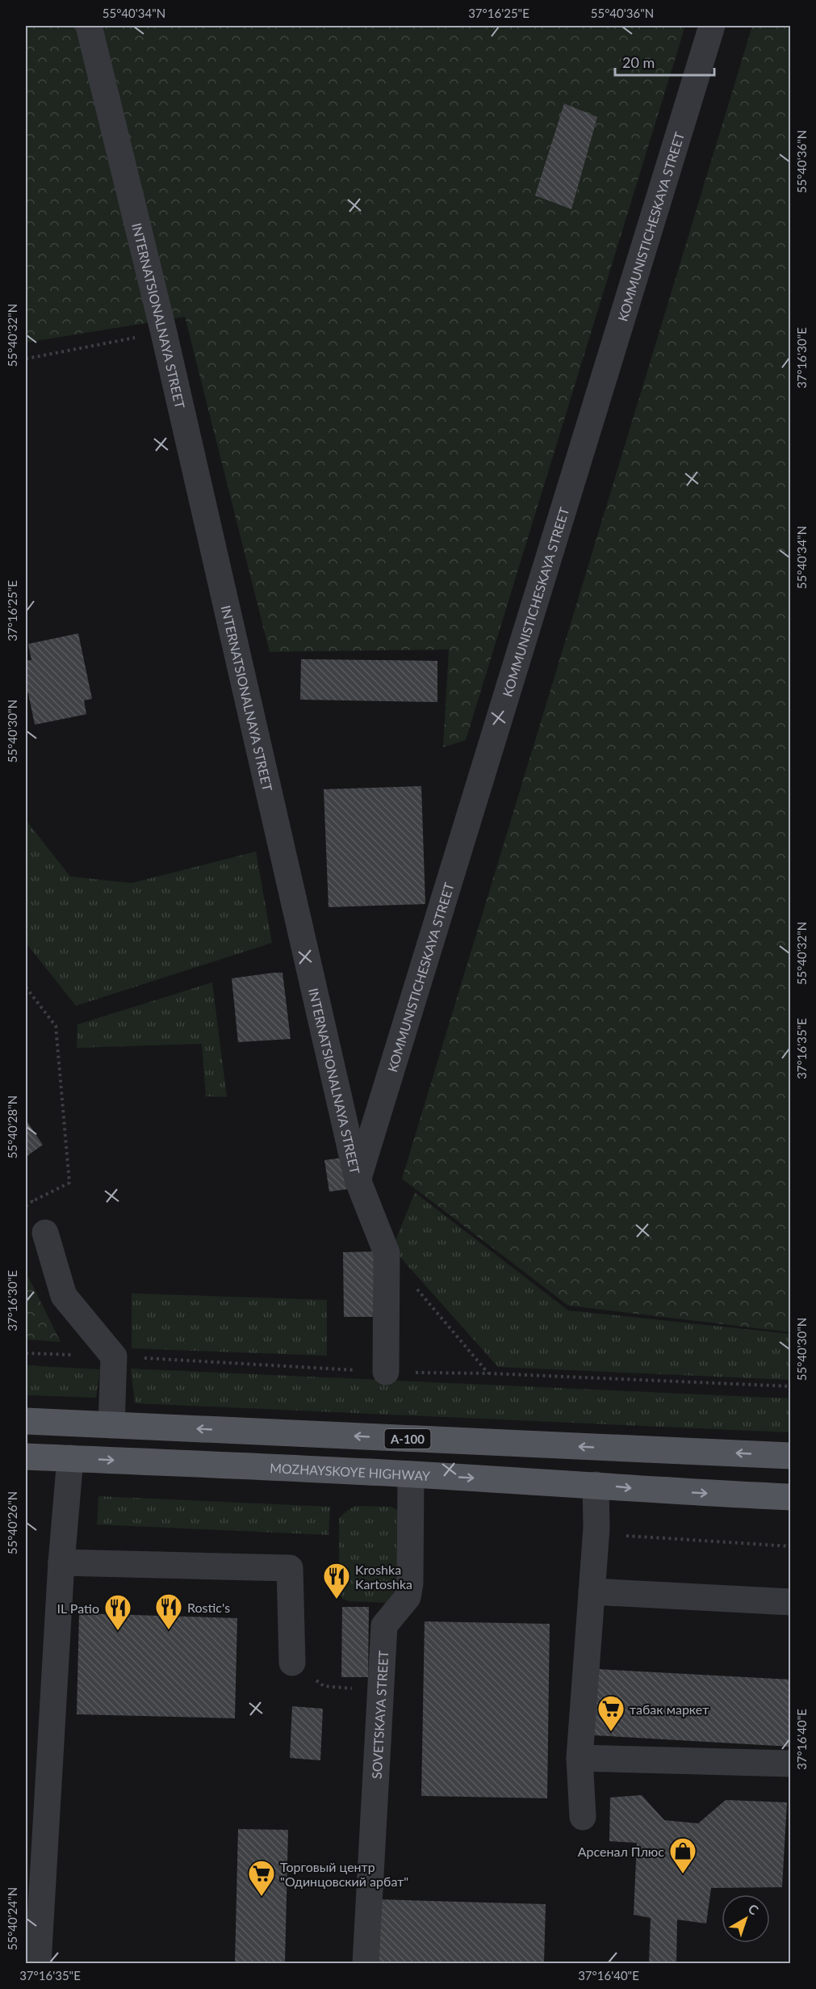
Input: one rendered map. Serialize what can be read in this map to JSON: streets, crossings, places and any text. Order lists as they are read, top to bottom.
{
  "streets": {
    "main road": ["А-100", "MOZHAYSKOYE HIGHWAY"],
    "street": ["KOMMUNISTICHESKAYA STREET", "INTERNATSIONALNAYA STREET", "SOVETSKAYA STREET"]
  },
  "crossings": [
    ["KOMMUNISTICHESKAYA STREET", "INTERNATSIONALNAYA STREET"],
    ["MOZHAYSKOYE HIGHWAY", "SOVETSKAYA STREET"]
  ],
  "places": {
    "restaurant": ["Kroshka Kartoshka", "Rostic's", "IL Patio"],
    "supermarket": ["табак маркет", "Торговый центр \"Одинцовский арбат\""],
    "shop": ["Арсенал Плюс"]
  },
  "scale_bar": "20 m",
  "north": "top right",
  "coordinates": [
    "55°40'34\"N",
    "37°16'25\"E",
    "55°40'36\"N",
    "55°40'32\"N",
    "37°16'30\"E",
    "55°40'30\"N",
    "37°16'35\"E",
    "55°40'28\"N",
    "55°40'26\"N",
    "37°16'40\"E",
    "55°40'24\"N"
  ]
}
